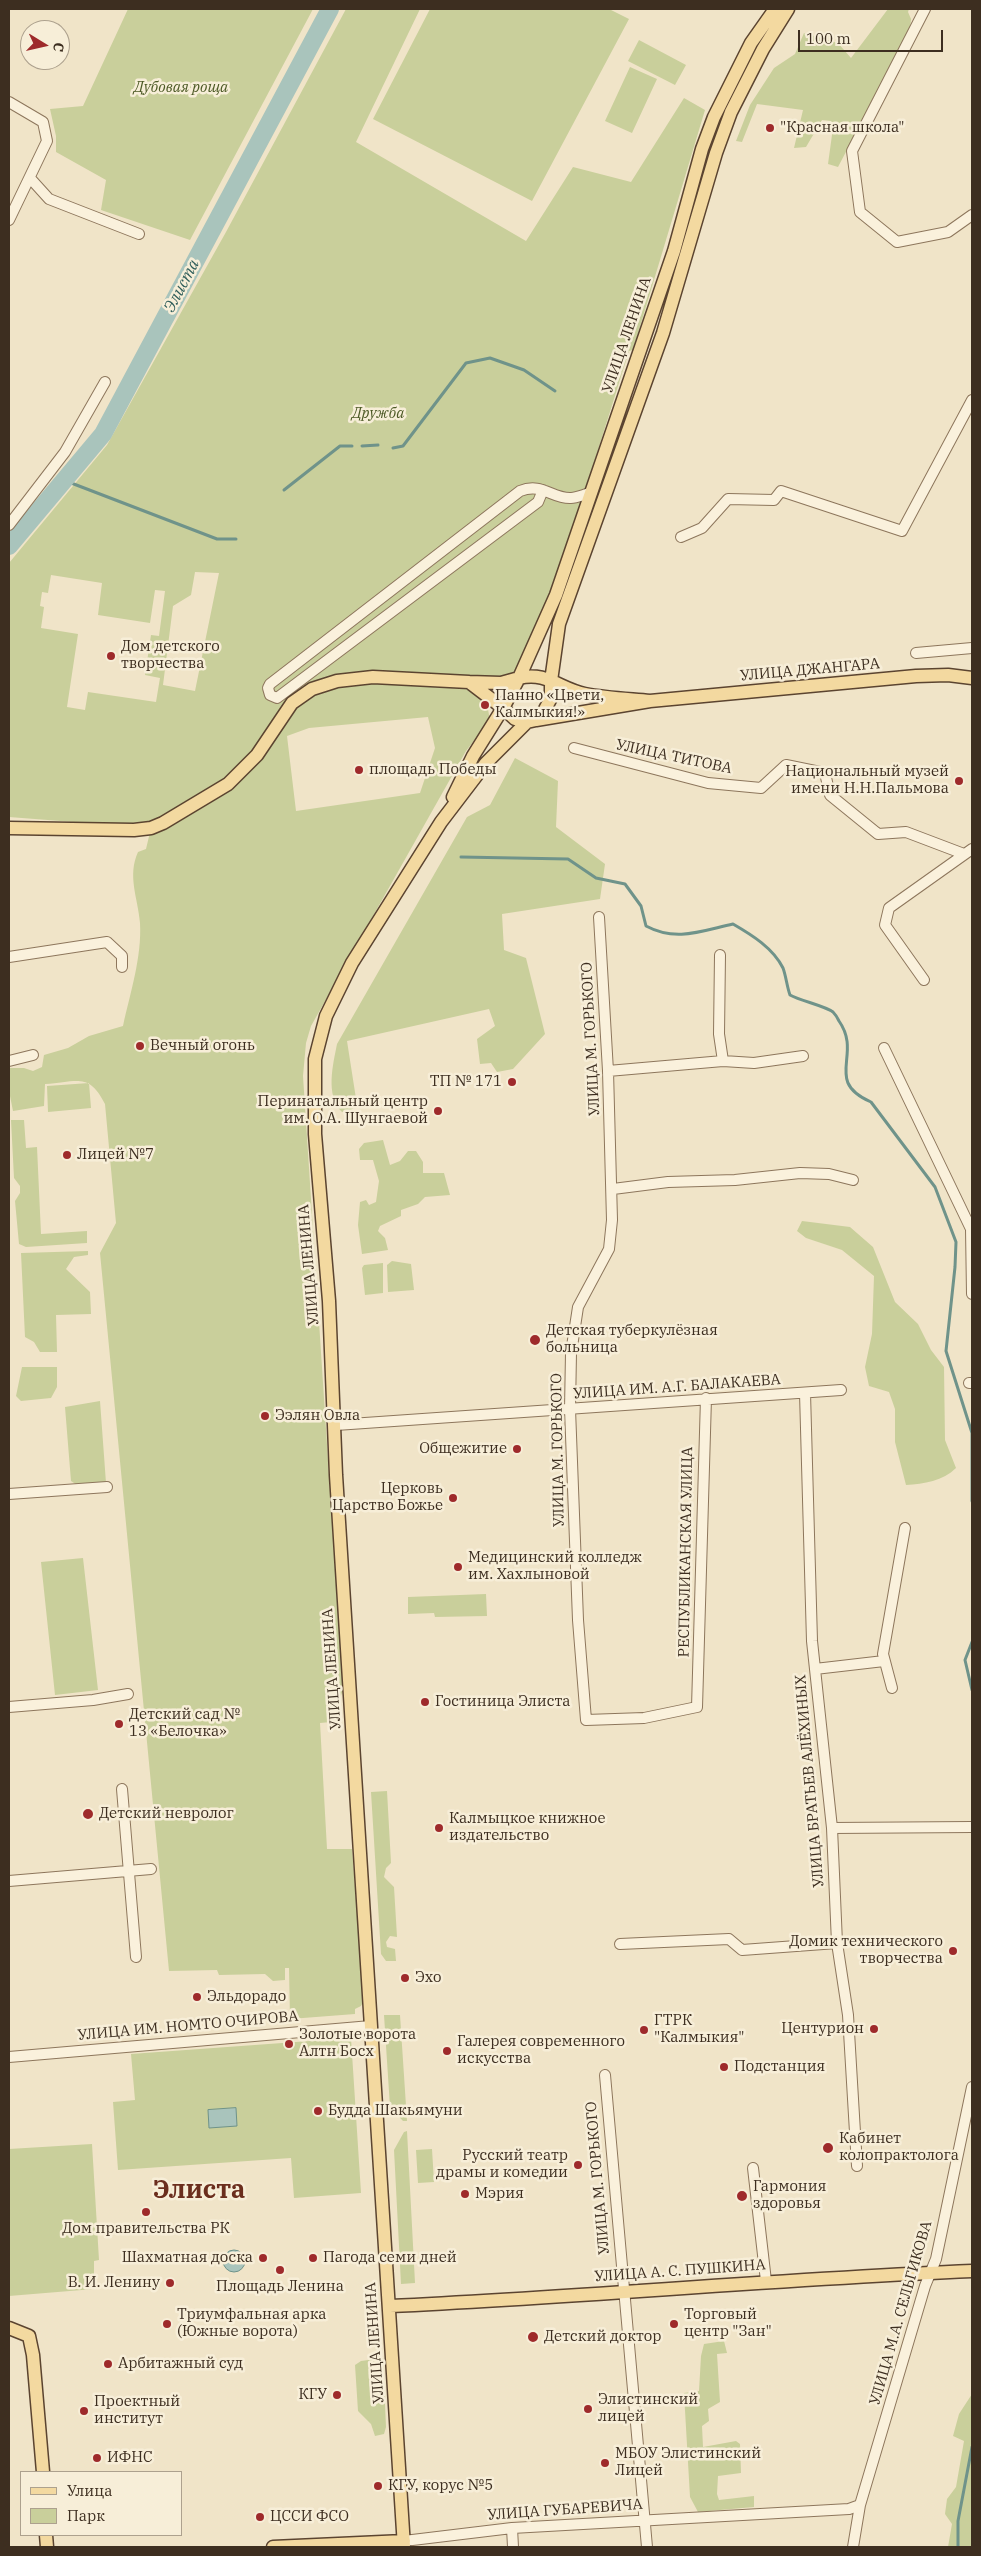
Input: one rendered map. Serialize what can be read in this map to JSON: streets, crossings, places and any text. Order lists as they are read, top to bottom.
{
  "streets": {
    "main road": [
      "УЛИЦА ЛЕНИНА",
      "УЛИЦА ДЖАНГАРА",
      "УЛИЦА А. С. ПУШКИНА",
      "УЛИЦА ГУБАРЕВИЧА"
    ],
    "street": [
      "УЛИЦА ТИТОВА",
      "УЛИЦА М. ГОРЬКОГО",
      "УЛИЦА ИМ. А.Г. БАЛАКАЕВА",
      "РЕСПУБЛИКАНСКАЯ УЛИЦА",
      "УЛИЦА БРАТЬЕВ АЛЁХИНЫХ",
      "УЛИЦА ИМ. НОМТО ОЧИРОВА",
      "УЛИЦА М.А. СЕЛЬГИКОВА"
    ]
  },
  "crossings": [
    ["УЛИЦА ЛЕНИНА", "УЛИЦА ДЖАНГАРА"],
    ["УЛИЦА ЛЕНИНА", "УЛИЦА ИМ. А.Г. БАЛАКАЕВА"],
    ["УЛИЦА ЛЕНИНА", "УЛИЦА ИМ. НОМТО ОЧИРОВА"],
    ["УЛИЦА ЛЕНИНА", "УЛИЦА А. С. ПУШКИНА"],
    ["УЛИЦА ЛЕНИНА", "УЛИЦА ГУБАРЕВИЧА"],
    ["УЛИЦА М. ГОРЬКОГО", "УЛИЦА ИМ. А.Г. БАЛАКАЕВА"],
    ["УЛИЦА М. ГОРЬКОГО", "РЕСПУБЛИКАНСКАЯ УЛИЦА"],
    ["УЛИЦА М. ГОРЬКОГО", "УЛИЦА А. С. ПУШКИНА"],
    ["УЛИЦА М. ГОРЬКОГО", "УЛИЦА ГУБАРЕВИЧА"],
    ["УЛИЦА ИМ. А.Г. БАЛАКАЕВА", "РЕСПУБЛИКАНСКАЯ УЛИЦА"],
    ["УЛИЦА ИМ. А.Г. БАЛАКАЕВА", "УЛИЦА БРАТЬЕВ АЛЁХИНЫХ"],
    ["УЛИЦА А. С. ПУШКИНА", "УЛИЦА М.А. СЕЛЬГИКОВА"],
    ["УЛИЦА М.А. СЕЛЬГИКОВА", "УЛИЦА ГУБАРЕВИЧА"]
  ],
  "districts": ["Элиста"],
  "water": ["Элиста"],
  "parks": ["Дубовая роща", "Дружба"],
  "places": [
    "\"Красная школа\"",
    "Дом детского творчества",
    "Панно «Цвети, Калмыкия!»",
    "площадь Победы",
    "Национальный музей имени Н.Н.Пальмова",
    "Вечный огонь",
    "ТП № 171",
    "Перинатальный центр им. О.А. Шунгаевой",
    "Лицей №7",
    "Детская туберкулёзная больница",
    "Ээлян Овла",
    "Общежитие",
    "Церковь Царство Божье",
    "Медицинский колледж им. Хахлыновой",
    "Гостиница Элиста",
    "Детский сад № 13 «Белочка»",
    "Детский невролог",
    "Калмыцкое книжное издательство",
    "Домик технического творчества",
    "Эхо",
    "Эльдорадо",
    "Центурион",
    "ГТРК \"Калмыкия\"",
    "Золотые ворота Алтн Босх",
    "Галерея современного искусства",
    "Подстанция",
    "Будда Шакьямуни",
    "Кабинет колопрактолога",
    "Русский театр драмы и комедии",
    "Мэрия",
    "Гармония здоровья",
    "Дом правительства РК",
    "Шахматная доска",
    "Пагода семи дней",
    "Площадь Ленина",
    "В. И. Ленину",
    "Триумфальная арка (Южные ворота)",
    "Торговый центр \"Зан\"",
    "Детский доктор",
    "Арбитажный суд",
    "КГУ",
    "Элистинский лицей",
    "Проектный институт",
    "ИФНС",
    "МБОУ Элистинский Лицей",
    "КГУ, корус №5",
    "ЦССИ ФСО"
  ],
  "legend": ["Улица", "Парк"],
  "scale_bar": "100 m",
  "north": "right"
}
